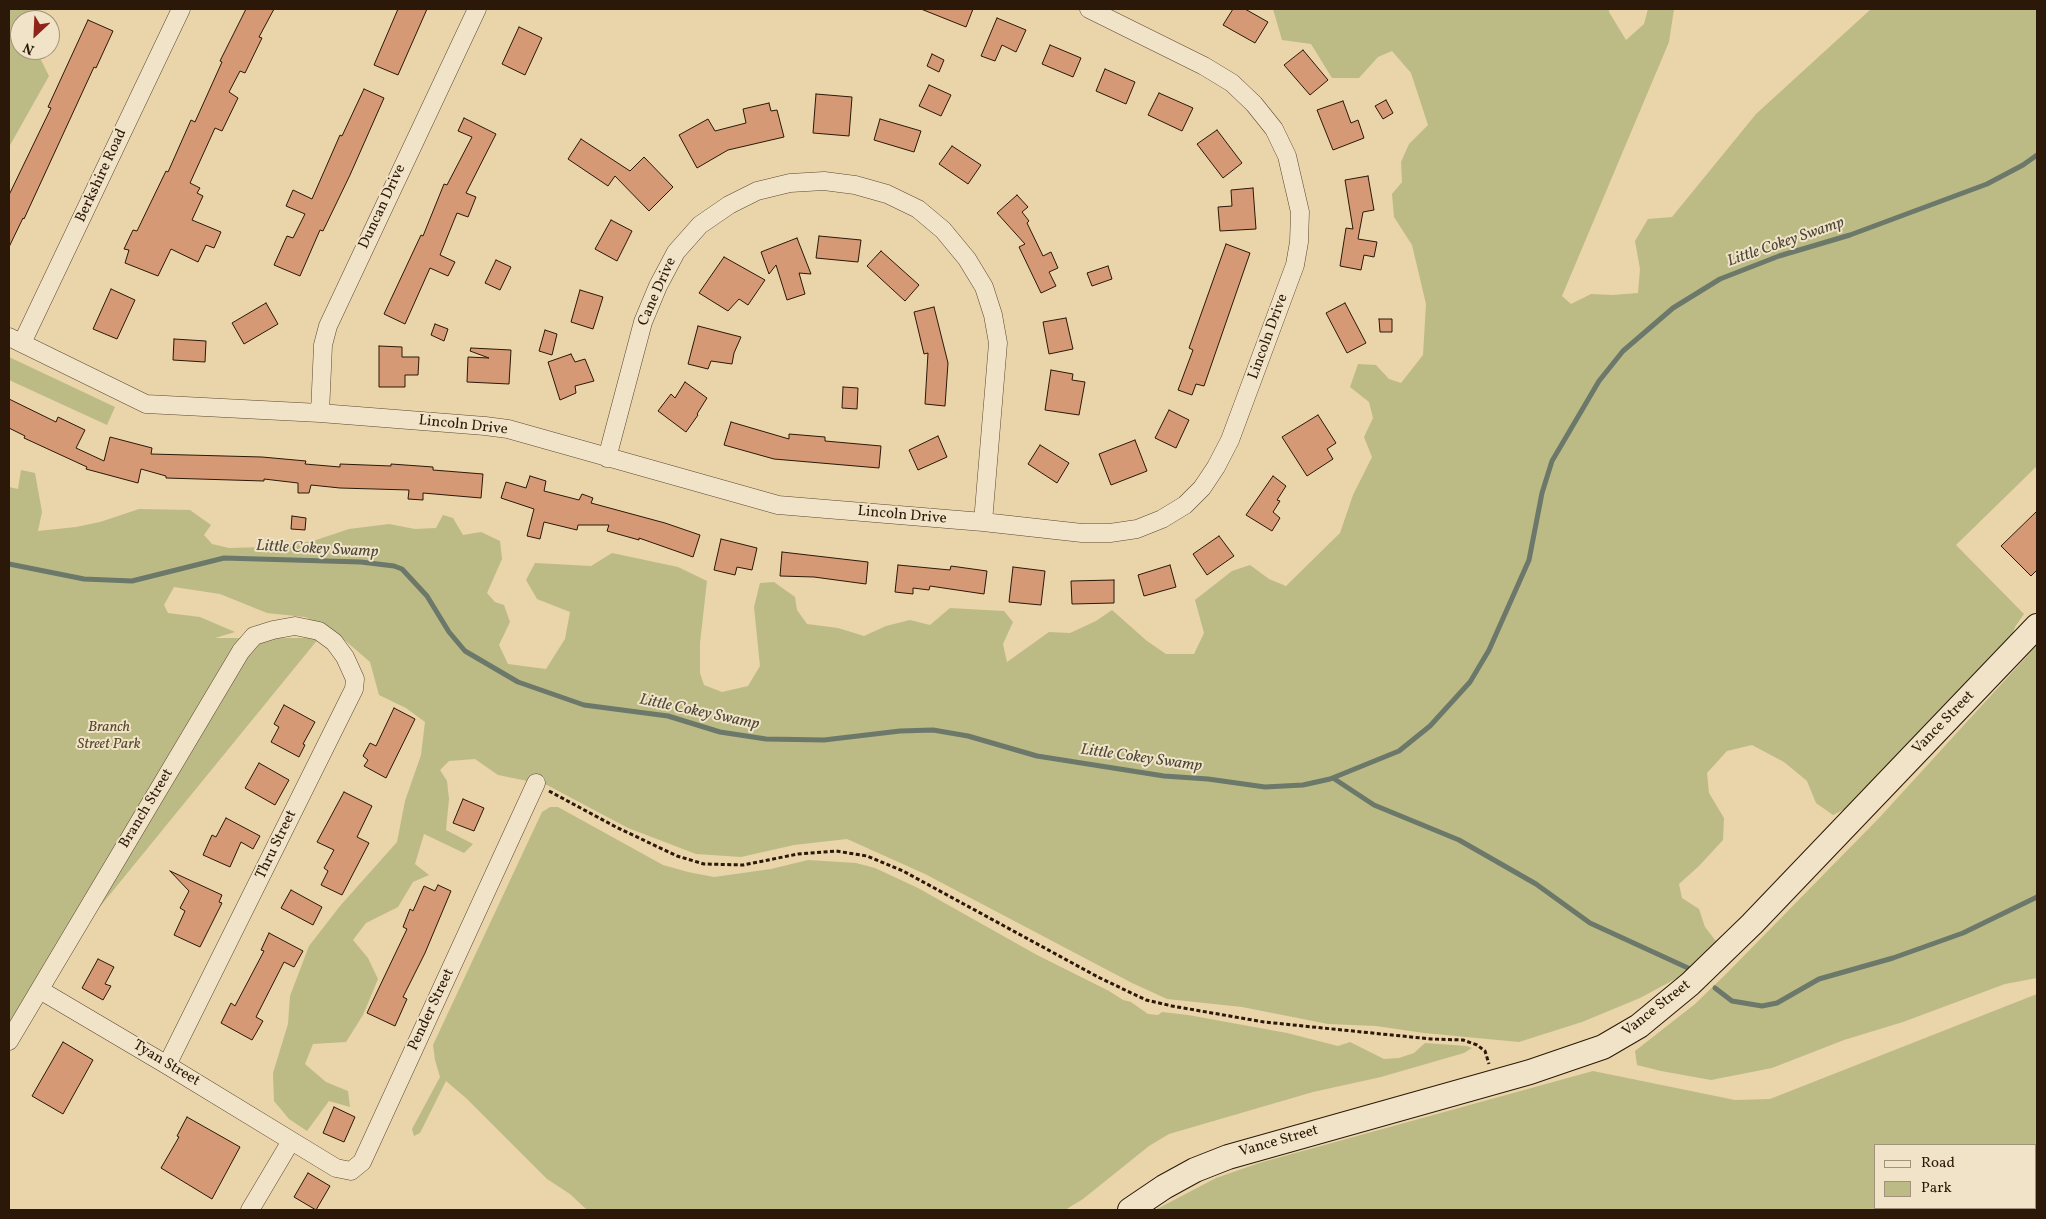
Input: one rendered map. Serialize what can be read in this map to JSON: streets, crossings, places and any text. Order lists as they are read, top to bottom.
{
  "streets": {
    "street": [
      "Berkshire Road",
      "Duncan Drive",
      "Cane Drive",
      "Lincoln Drive",
      "Vance Street",
      "Branch Street",
      "Thru Street",
      "Pender Street",
      "Tyan Street"
    ]
  },
  "crossings": [
    ["Berkshire Road", "Lincoln Drive"],
    ["Duncan Drive", "Lincoln Drive"],
    ["Cane Drive", "Lincoln Drive"],
    ["Branch Street", "Thru Street"],
    ["Branch Street", "Tyan Street"],
    ["Thru Street", "Tyan Street"],
    ["Pender Street", "Tyan Street"]
  ],
  "water": ["Little Cokey Swamp"],
  "parks": ["Branch Street Park"],
  "legend": ["Road", "Park"],
  "north": "bottom left"
}
